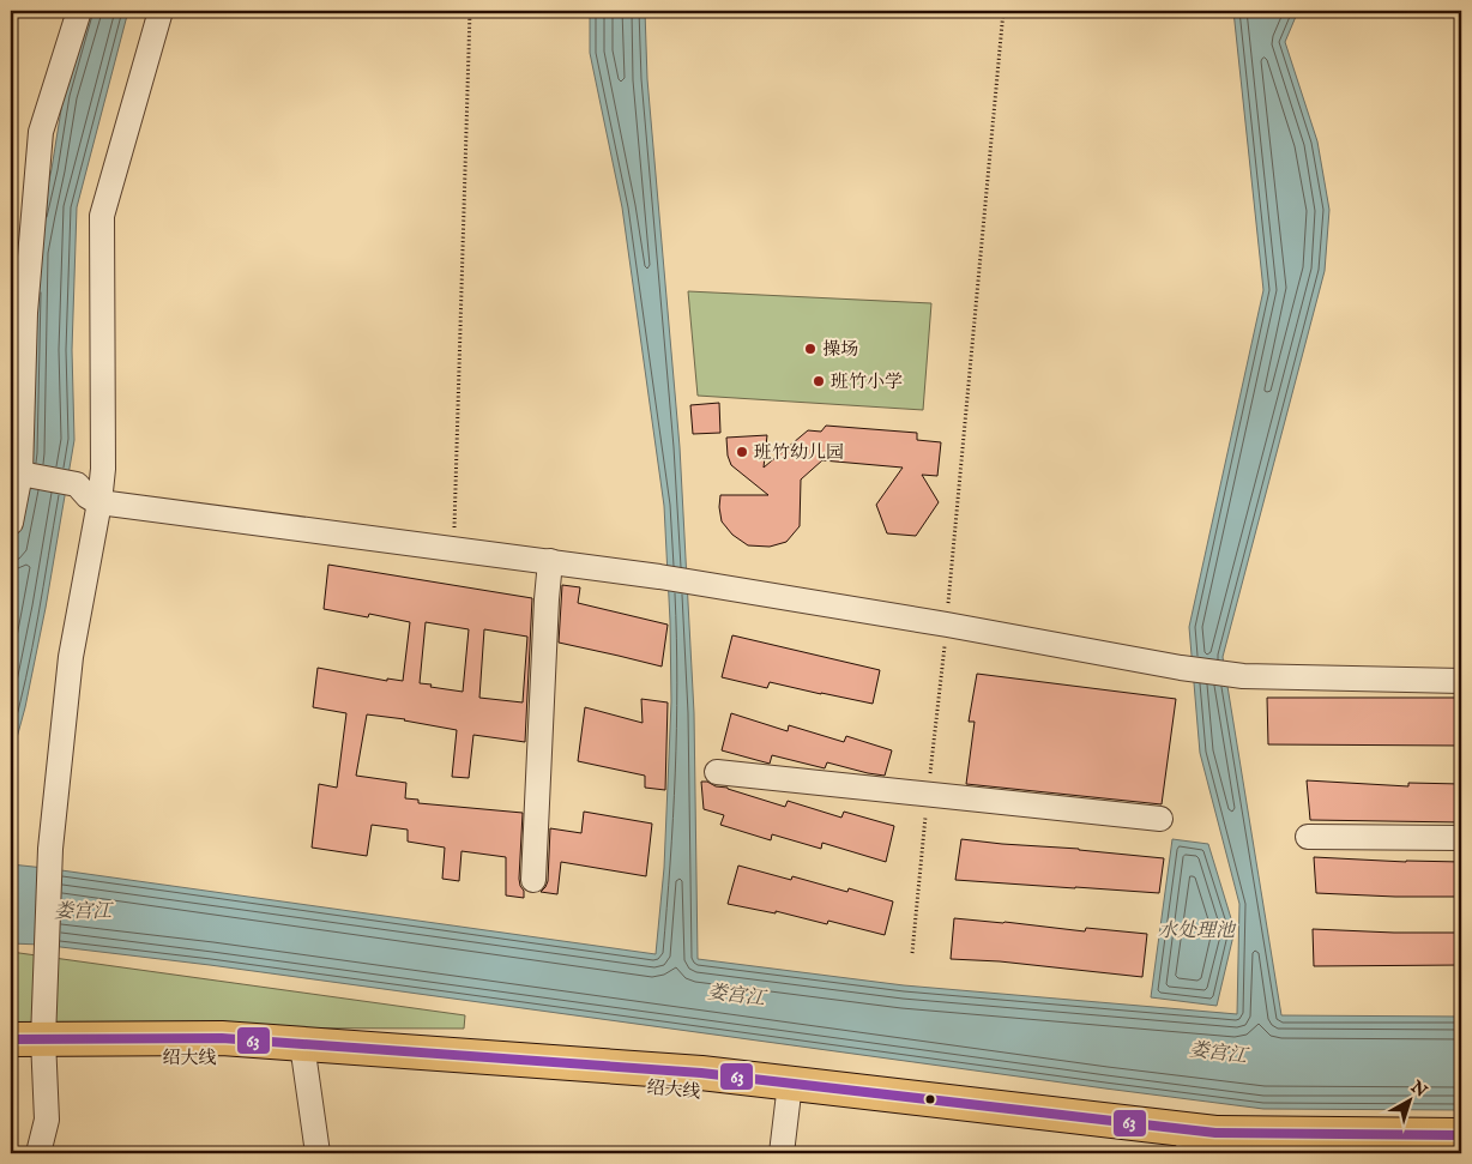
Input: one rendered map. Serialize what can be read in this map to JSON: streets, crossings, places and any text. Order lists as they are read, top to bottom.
{
  "streets": {
    "main road": ["绍大线"]
  },
  "water": ["娄宫江", "水处理池"],
  "places": ["操场", "班竹小学", "班竹幼儿园"],
  "lines": ["transit line 63"],
  "north": "top right"
}
